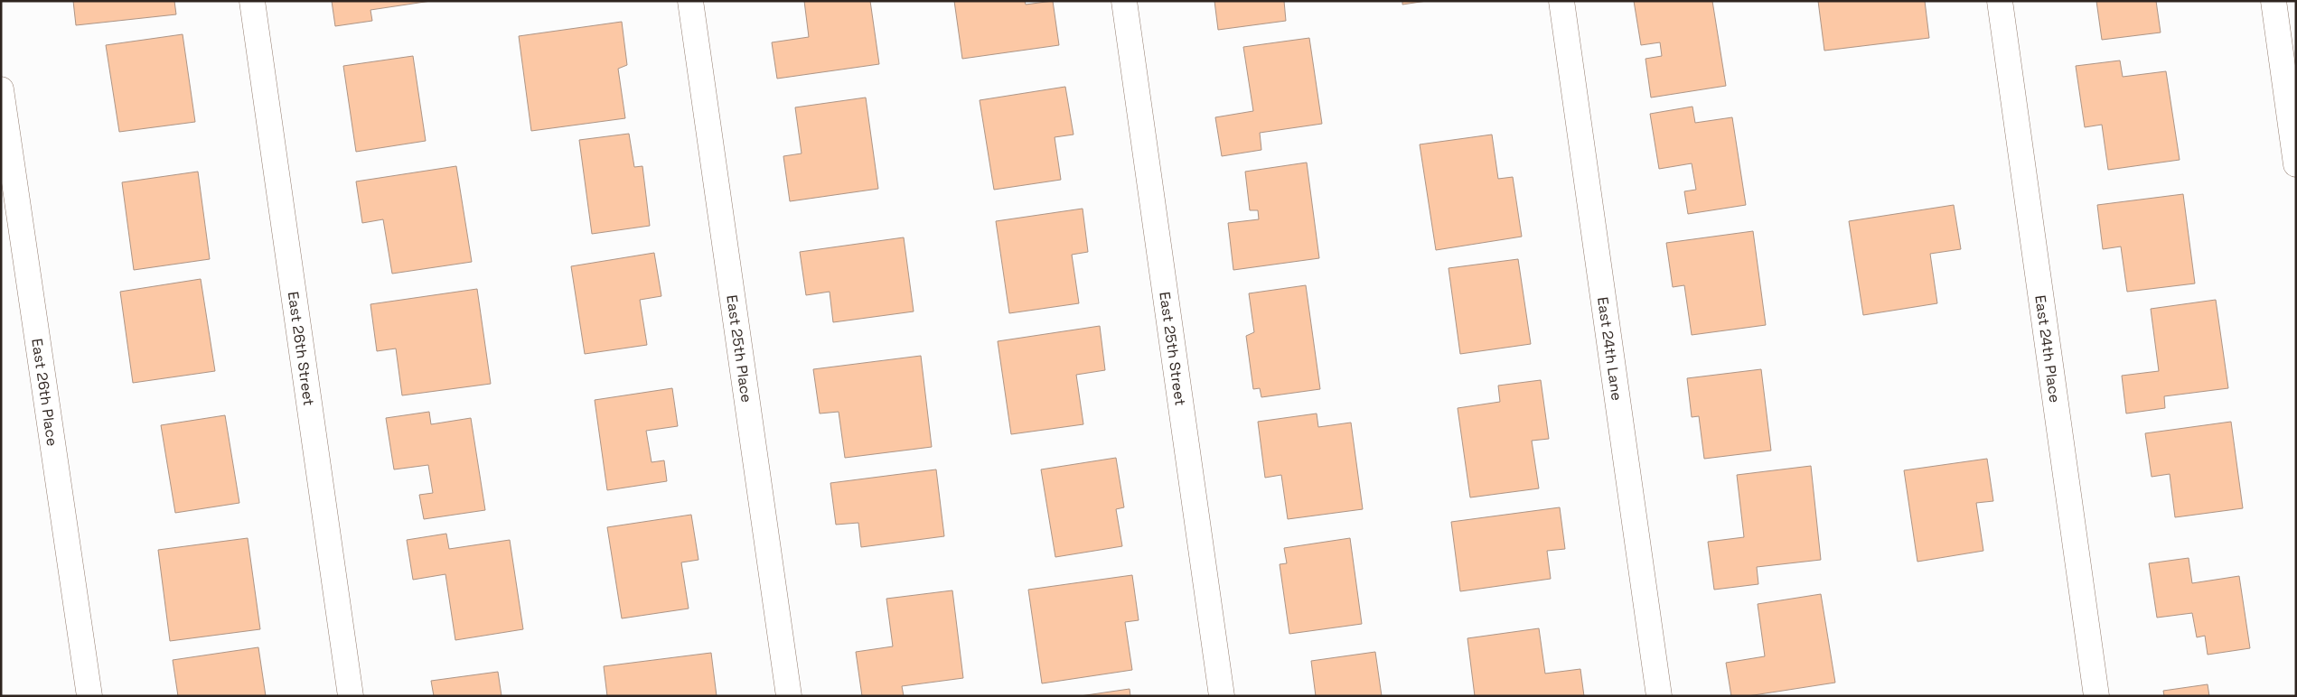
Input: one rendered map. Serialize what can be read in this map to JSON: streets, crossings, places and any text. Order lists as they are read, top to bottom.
{
  "streets": {
    "street": [
      "East 26th Street",
      "East 25th Place",
      "East 25th Street",
      "East 24th Lane",
      "East 24th Place",
      "East 26th Place"
    ]
  }
}
